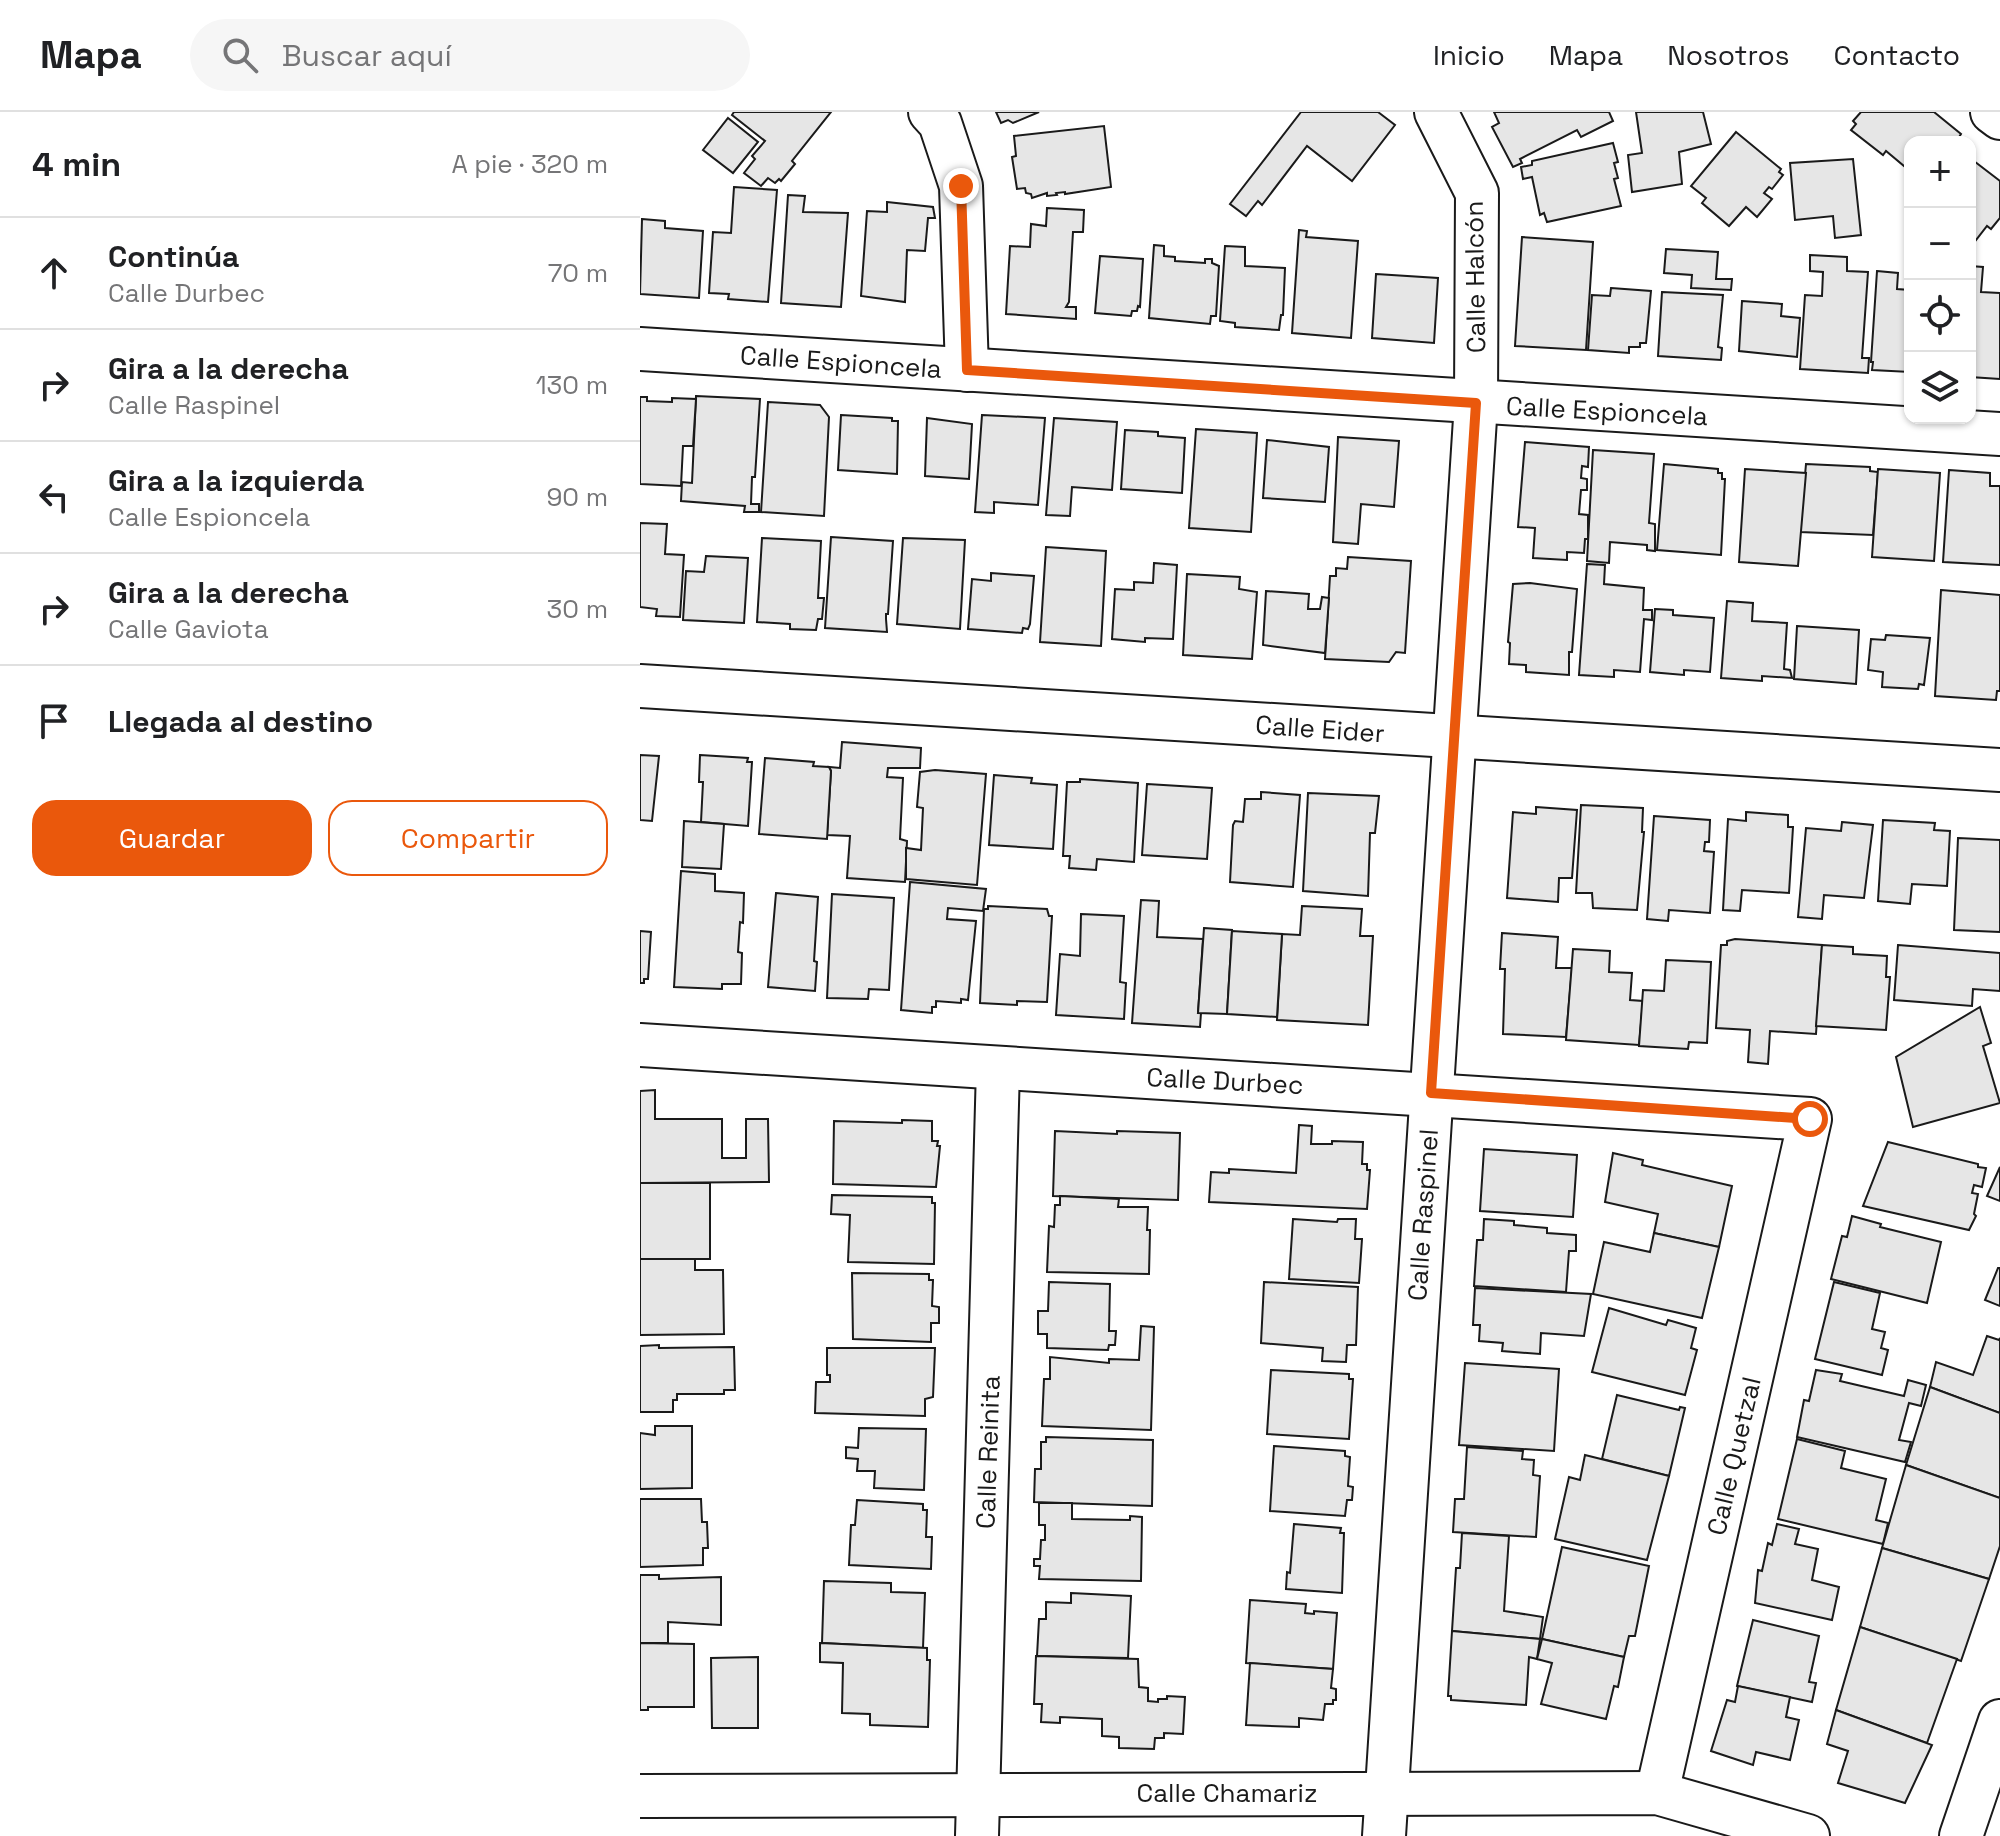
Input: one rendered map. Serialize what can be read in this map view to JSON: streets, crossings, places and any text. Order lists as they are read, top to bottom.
{
  "streets": {
    "street": [
      "Calle Halcón",
      "Calle Espioncela",
      "Calle Eider",
      "Calle Durbec",
      "Calle Raspinel",
      "Calle Reinita",
      "Calle Quetzal",
      "Calle Chamariz"
    ]
  },
  "crossings": [
    ["Calle Halcón", "Calle Espioncela"],
    ["Calle Halcón", "Calle Raspinel"],
    ["Calle Espioncela", "Calle Raspinel"],
    ["Calle Eider", "Calle Raspinel"],
    ["Calle Durbec", "Calle Raspinel"],
    ["Calle Durbec", "Calle Reinita"],
    ["Calle Durbec", "Calle Quetzal"],
    ["Calle Raspinel", "Calle Chamariz"],
    ["Calle Reinita", "Calle Chamariz"],
    ["Calle Quetzal", "Calle Chamariz"]
  ],
  "page": {
    "header": "Mapa",
    "search": "Buscar aquí",
    "nav": [
      "Inicio",
      "Mapa",
      "Nosotros",
      "Contacto"
    ],
    "heading": ["4 min", "A pie · 320 m"],
    "map_buttons": ["+", "−"],
    "list": [
      ["Continúa", "Calle Durbec", "70 m"],
      ["Gira a la derecha", "Calle Raspinel", "130 m"],
      ["Gira a la izquierda", "Calle Espioncela", "90 m"],
      ["Gira a la derecha", "Calle Gaviota", "30 m"],
      "Llegada al destino"
    ],
    "buttons": ["Guardar", "Compartir"]
  }
}
